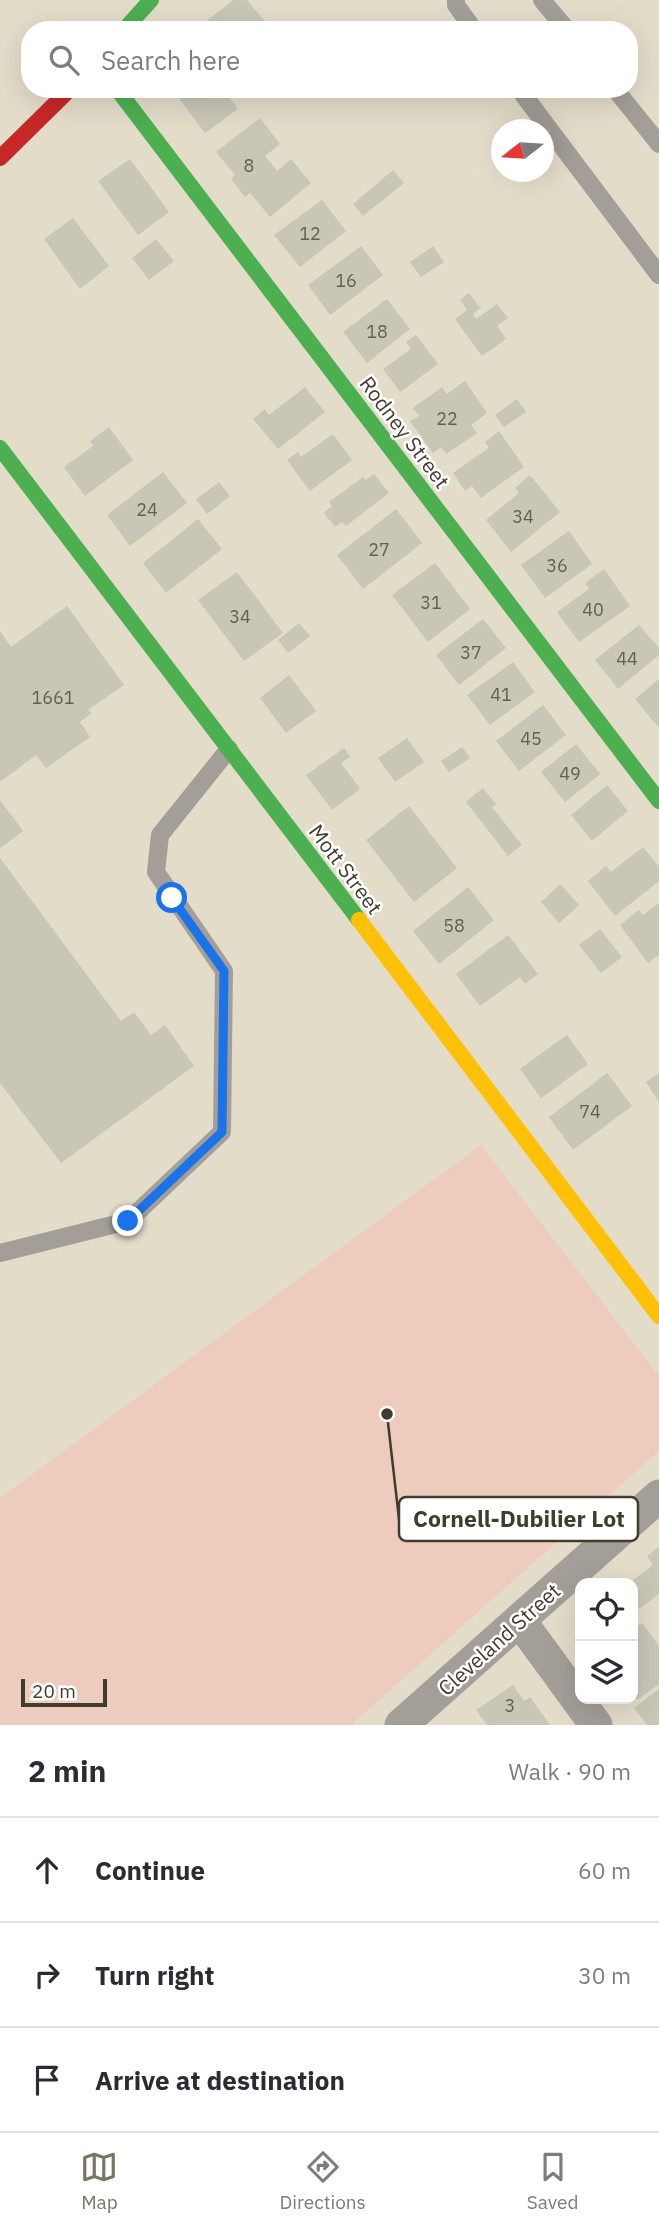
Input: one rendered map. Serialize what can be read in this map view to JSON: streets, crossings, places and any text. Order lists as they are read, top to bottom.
{
  "streets": {
    "street": ["Rodney Street", "Mott Street", "Cleveland Street"]
  },
  "places": ["Cornell-Dubilier Lot"],
  "house_numbers": [
    "8",
    "12",
    "16",
    "18",
    "22",
    "24",
    "34",
    "27",
    "36",
    "31",
    "40",
    "34",
    "37",
    "44",
    "41",
    "1661",
    "45",
    "49",
    "58",
    "74",
    "3"
  ],
  "scale_bar": "20 m",
  "north": "left",
  "page": {
    "search": "Search here",
    "scale": "20 m",
    "heading": ["2 min", "Walk · 90 m"],
    "list": [
      ["Continue", "60 m"],
      ["Turn right", "30 m"],
      "Arrive at destination"
    ],
    "nav": ["Map", "Directions", "Saved"]
  }
}
